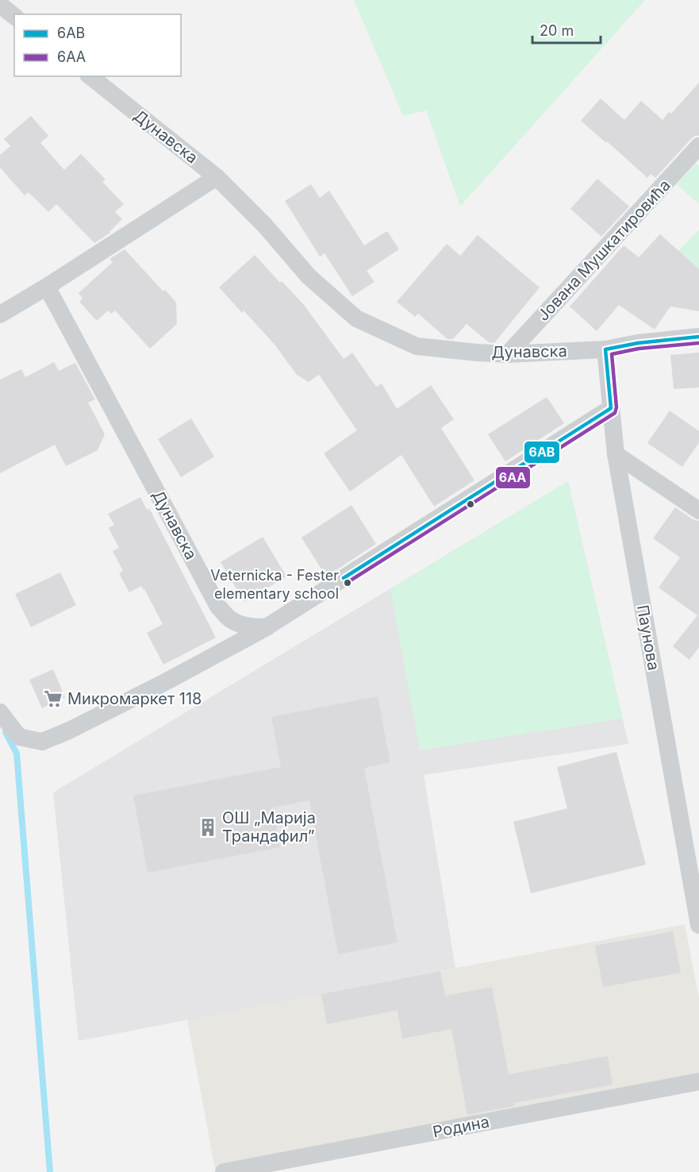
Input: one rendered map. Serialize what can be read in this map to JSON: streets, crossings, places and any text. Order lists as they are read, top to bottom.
{
  "streets": {
    "street": [
      "Дунавска",
      "Јована Мушкатировића",
      "Паунова",
      "Родина"
    ]
  },
  "crossings": [
    ["Дунавска", "Јована Мушкатировића"],
    ["Дунавска", "Паунова"]
  ],
  "places": {
    "other": ["Veternicka - Fester elementary school"],
    "supermarket": ["Микромаркет 118"],
    "building": ["ОШ „Марија Трандафил”"]
  },
  "lines": ["transit line 6AB", "transit line 6AA"],
  "legend": ["6AB", "6AA"],
  "scale_bar": "20 m"
}
